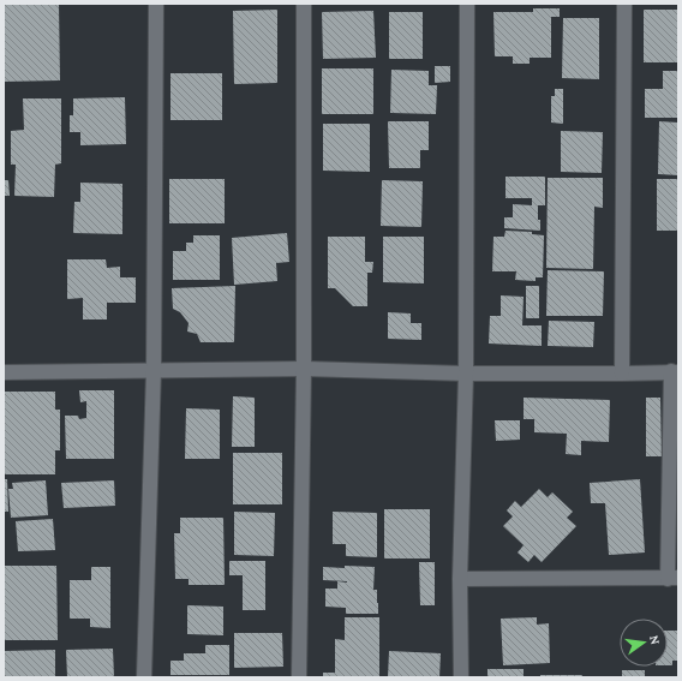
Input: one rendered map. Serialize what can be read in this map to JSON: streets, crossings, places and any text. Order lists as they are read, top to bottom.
{
  "north": "right"
}
